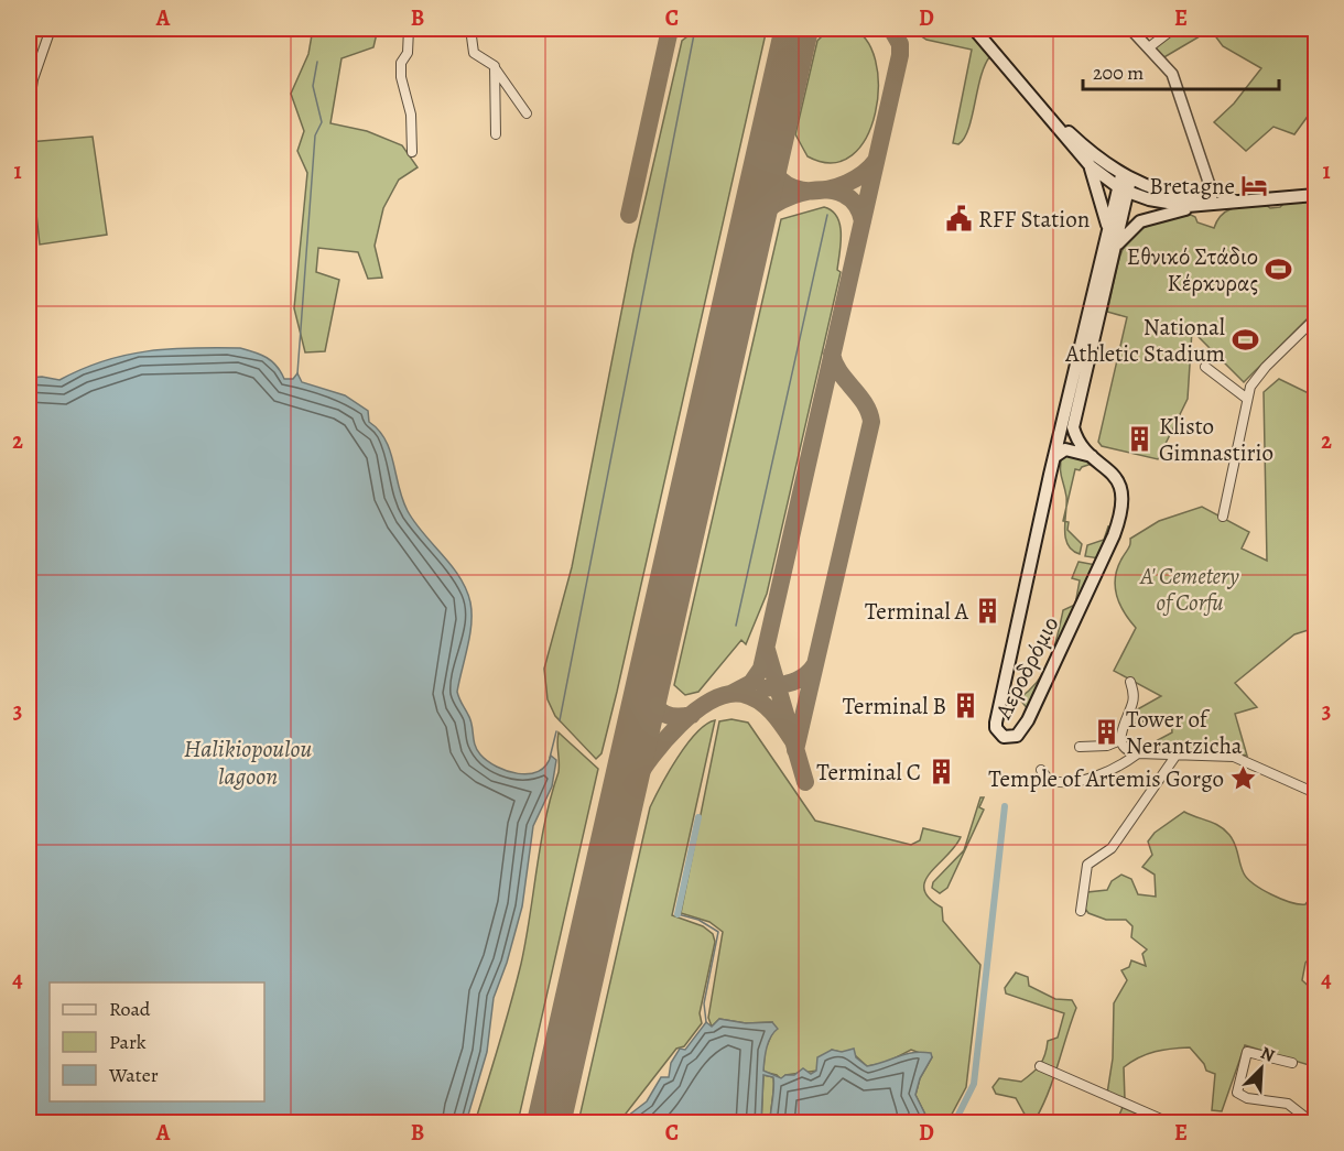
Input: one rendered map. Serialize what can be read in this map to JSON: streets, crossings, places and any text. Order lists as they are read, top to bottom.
{
  "streets": {
    "main road": ["Αεροδρόμιο"]
  },
  "water": ["Halikiopoulou lagoon"],
  "parks": ["A' Cemetery of Corfu"],
  "places": {
    "hotel": ["Bretagne"],
    "public building": ["RFF Station"],
    "sports": ["Εθνικό Στάδιο Κέρκυρας", "National Athletic Stadium"],
    "building": [
      "Klisto Gimnastirio",
      "Terminal A",
      "Terminal B",
      "Tower of Nerantzicha",
      "Terminal C"
    ],
    "place": ["Temple of Artemis Gorgo"]
  },
  "legend": ["Road", "Park", "Water"],
  "scale_bar": "200 m",
  "north": "top right",
  "grid": {
    "columns": [
      "A",
      "B",
      "C",
      "D",
      "E"
    ],
    "rows": [
      "1",
      "2",
      "3",
      "4"
    ]
  }
}
